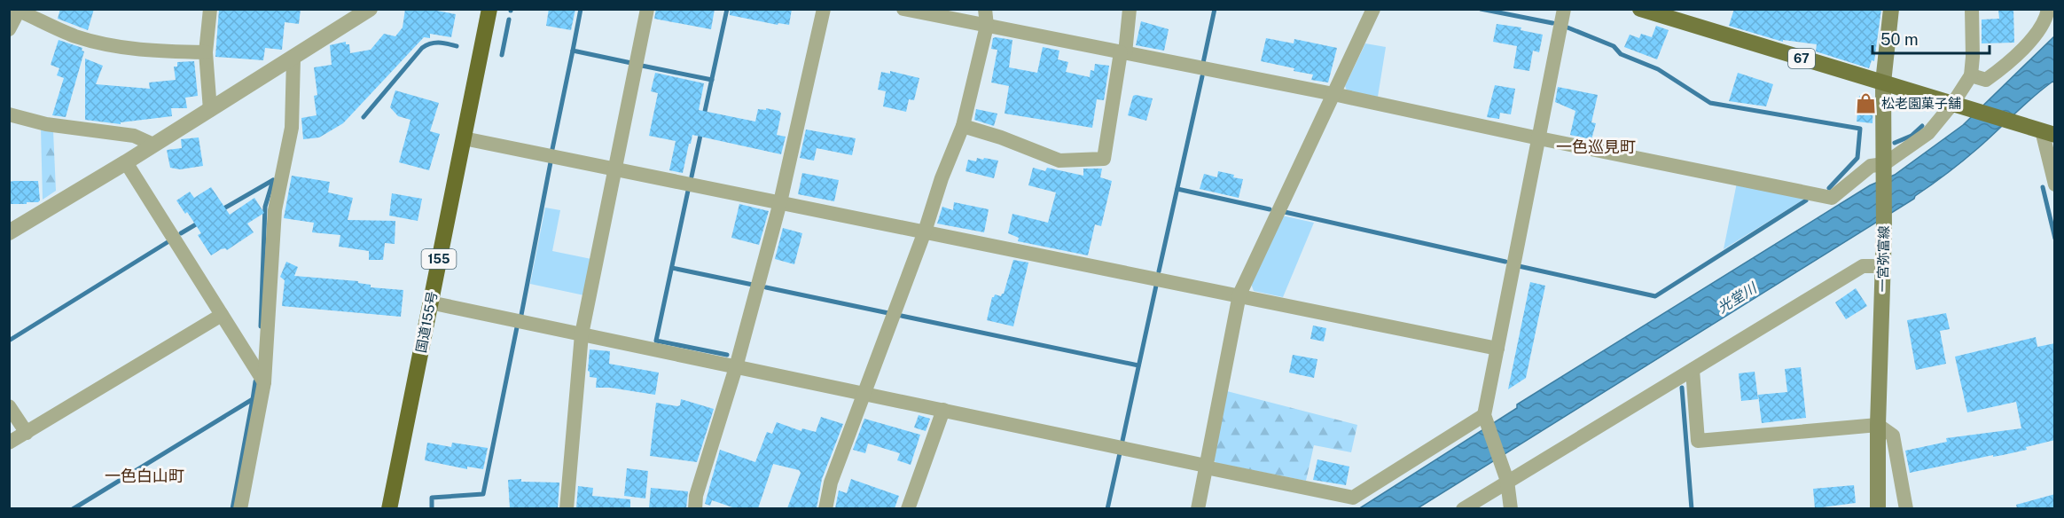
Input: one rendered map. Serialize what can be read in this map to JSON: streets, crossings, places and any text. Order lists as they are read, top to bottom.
{
  "streets": {
    "highway": ["155", "国道155号"],
    "main road": ["67", "一宮弥富線"]
  },
  "crossings": [
    ["67", "一宮弥富線"]
  ],
  "districts": ["一色巡見町", "一色白山町"],
  "water": ["光堂川"],
  "places": {
    "shop": ["松老園菓子舗"]
  },
  "scale_bar": "50 m"
}
